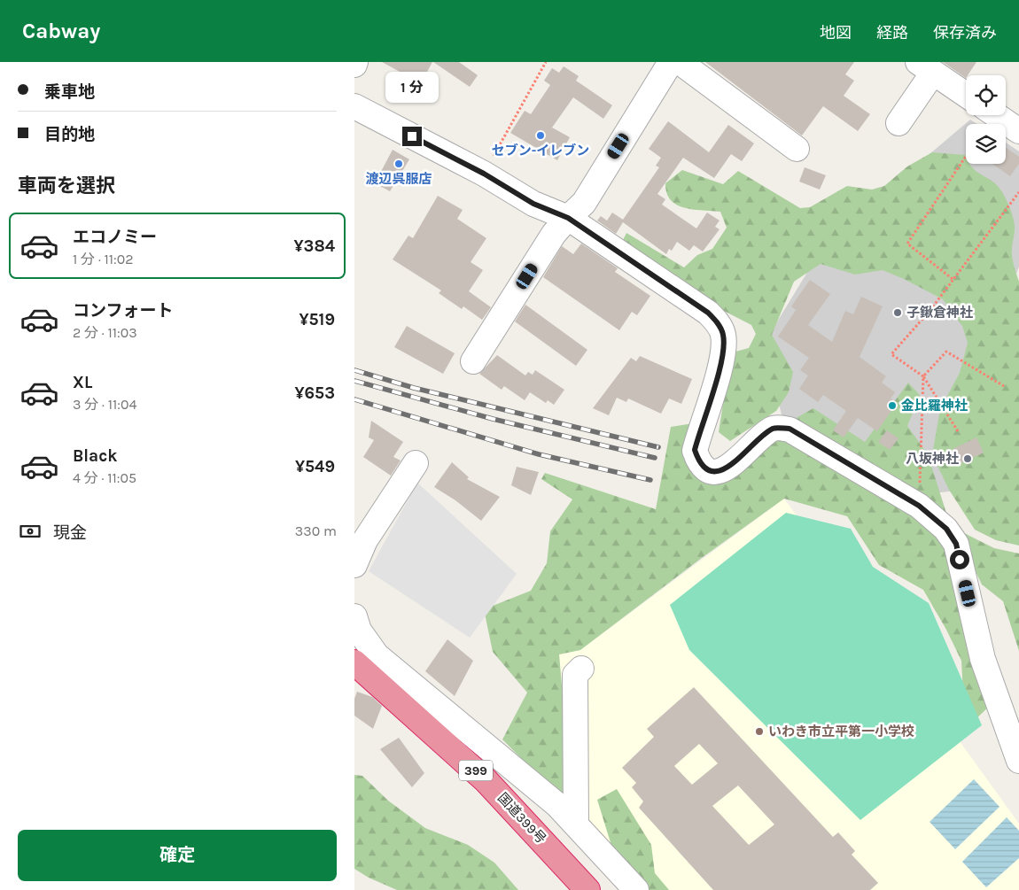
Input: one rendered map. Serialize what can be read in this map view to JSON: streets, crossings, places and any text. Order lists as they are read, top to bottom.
{
  "streets": {
    "highway": ["399", "国道399号"]
  },
  "places": [
    "セブン-イレブン",
    "渡辺呉服店",
    "子鍬倉神社",
    "金比羅神社",
    "八坂神社",
    "いわき市立平第一小学校"
  ],
  "page": {
    "header": "Cabway",
    "nav": ["地図", "経路", "保存済み"],
    "banner": ["乗車地", "目的地"],
    "bubble": "1 分",
    "heading": "車両を選択",
    "list": [
      {
        "name": "エコノミー",
        "note": "1 分 · 11:02",
        "value": "¥384"
      },
      {
        "name": "コンフォート",
        "note": "2 分 · 11:03",
        "value": "¥519"
      },
      {
        "name": "XL",
        "note": "3 分 · 11:04",
        "value": "¥653"
      },
      {
        "name": "Black",
        "note": "4 分 · 11:05",
        "value": "¥549"
      }
    ],
    "pay": ["現金", "330 m"],
    "buttons": "確定"
  }
}
